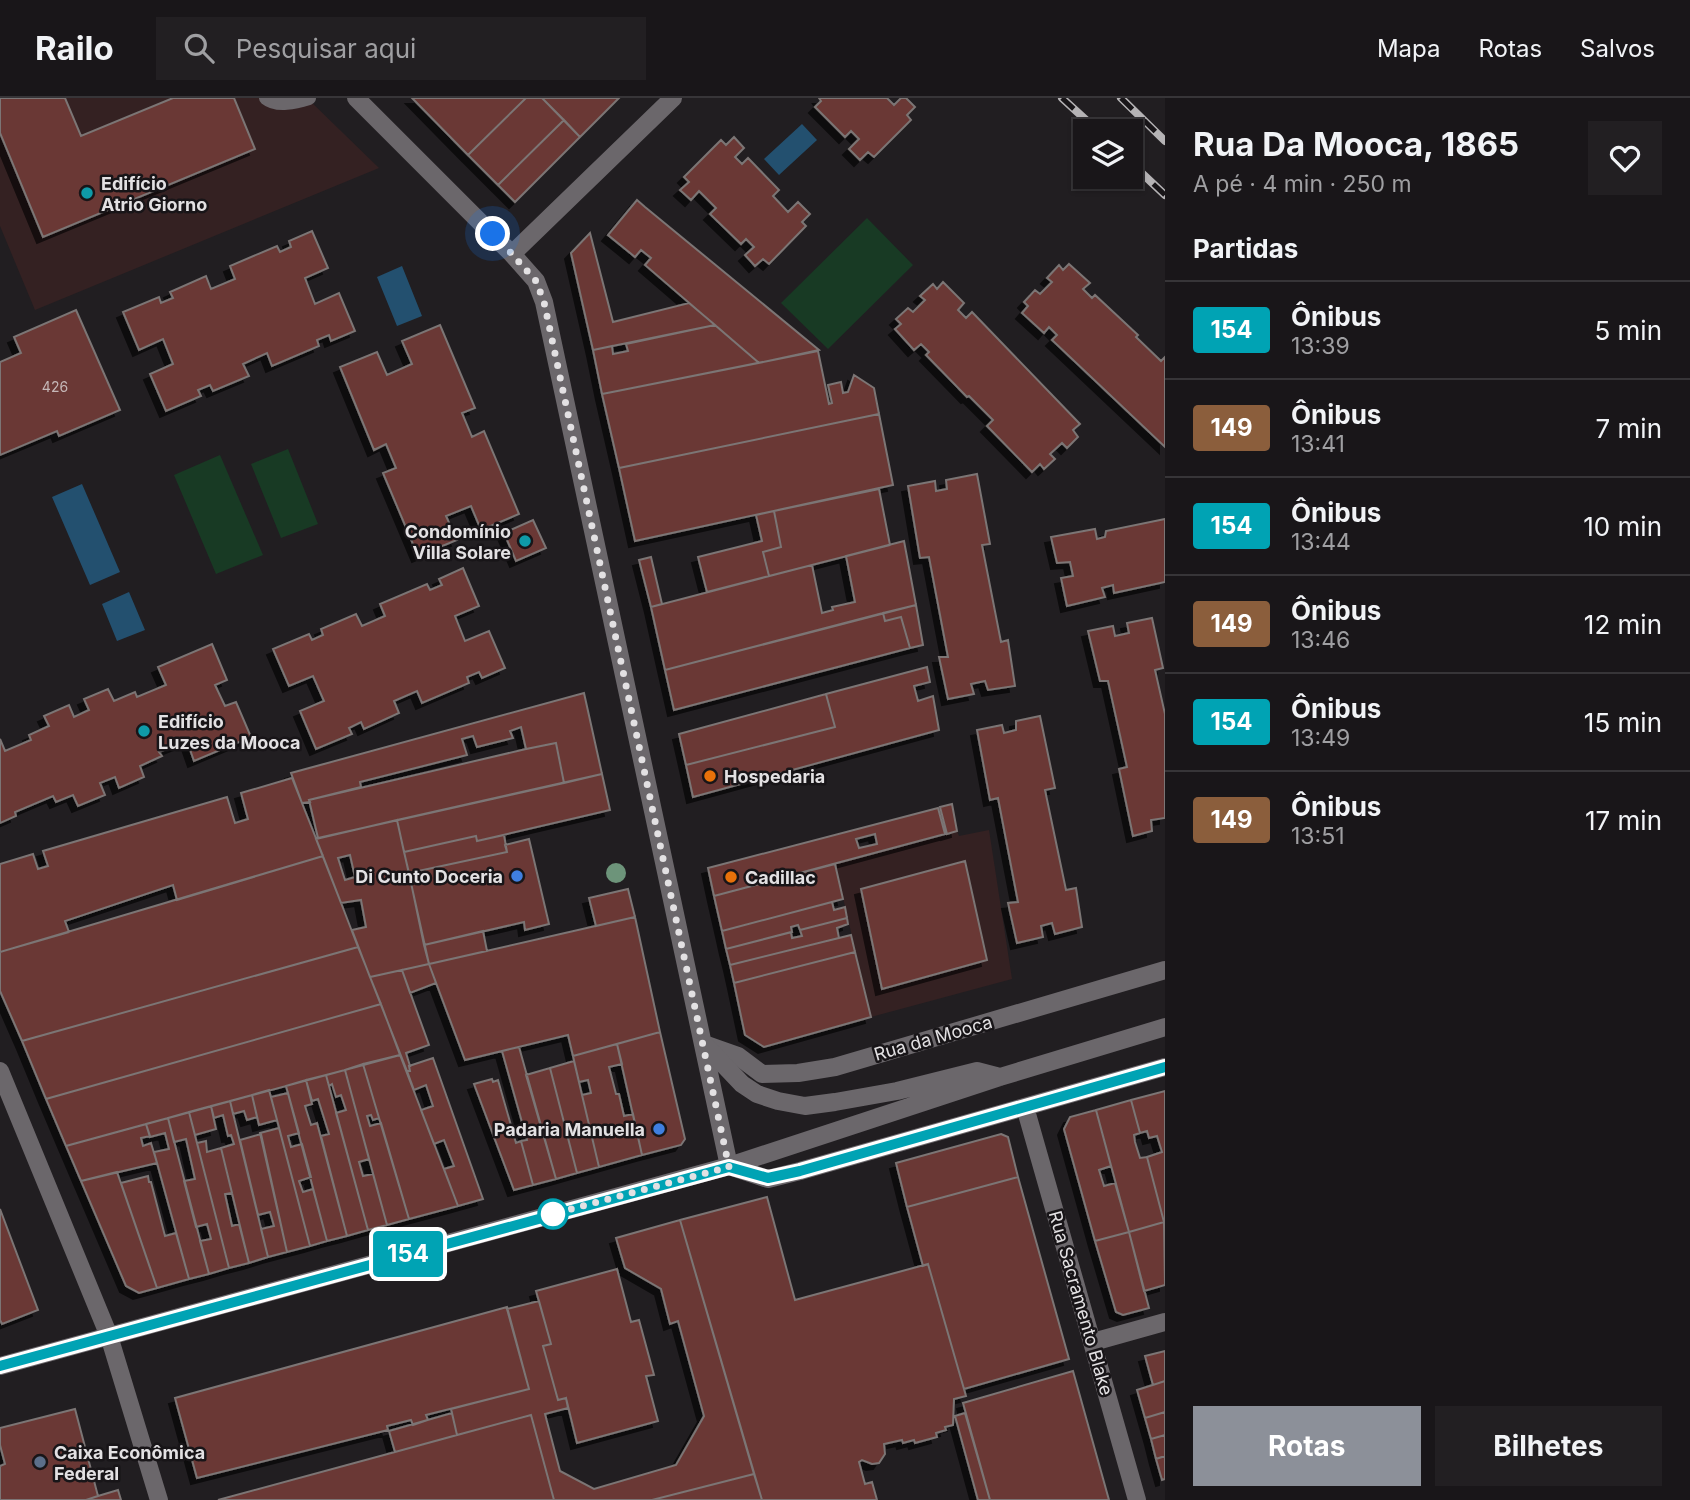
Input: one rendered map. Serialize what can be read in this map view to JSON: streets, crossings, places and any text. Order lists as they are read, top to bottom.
{
  "streets": {
    "street": ["Rua da Mooca", "Rua Sacramento Blake"]
  },
  "places": [
    "Edifício Atrio Giorno",
    "Condomínio Villa Solare",
    "Edifício Luzes da Mooca",
    "Hospedaria",
    "Di Cunto Doceria",
    "Cadillac",
    "Padaria Manuella",
    "Caixa Econômica Federal"
  ],
  "lines": ["bus line 154"],
  "house_numbers": ["426"],
  "page": {
    "header": "Railo",
    "search": "Pesquisar aqui",
    "nav": ["Mapa", "Rotas", "Salvos"],
    "on_map": "154",
    "heading": [
      ["Rua Da Mooca, 1865", "A pé · 4 min · 250 m"],
      "Partidas"
    ],
    "list": [
      {
        "mark": "154",
        "name": "Ônibus",
        "note": "13:39",
        "value": "5 min"
      },
      {
        "mark": "149",
        "name": "Ônibus",
        "note": "13:41",
        "value": "7 min"
      },
      {
        "mark": "154",
        "name": "Ônibus",
        "note": "13:44",
        "value": "10 min"
      },
      {
        "mark": "149",
        "name": "Ônibus",
        "note": "13:46",
        "value": "12 min"
      },
      {
        "mark": "154",
        "name": "Ônibus",
        "note": "13:49",
        "value": "15 min"
      },
      {
        "mark": "149",
        "name": "Ônibus",
        "note": "13:51",
        "value": "17 min"
      }
    ],
    "buttons": ["Rotas", "Bilhetes"]
  }
}
